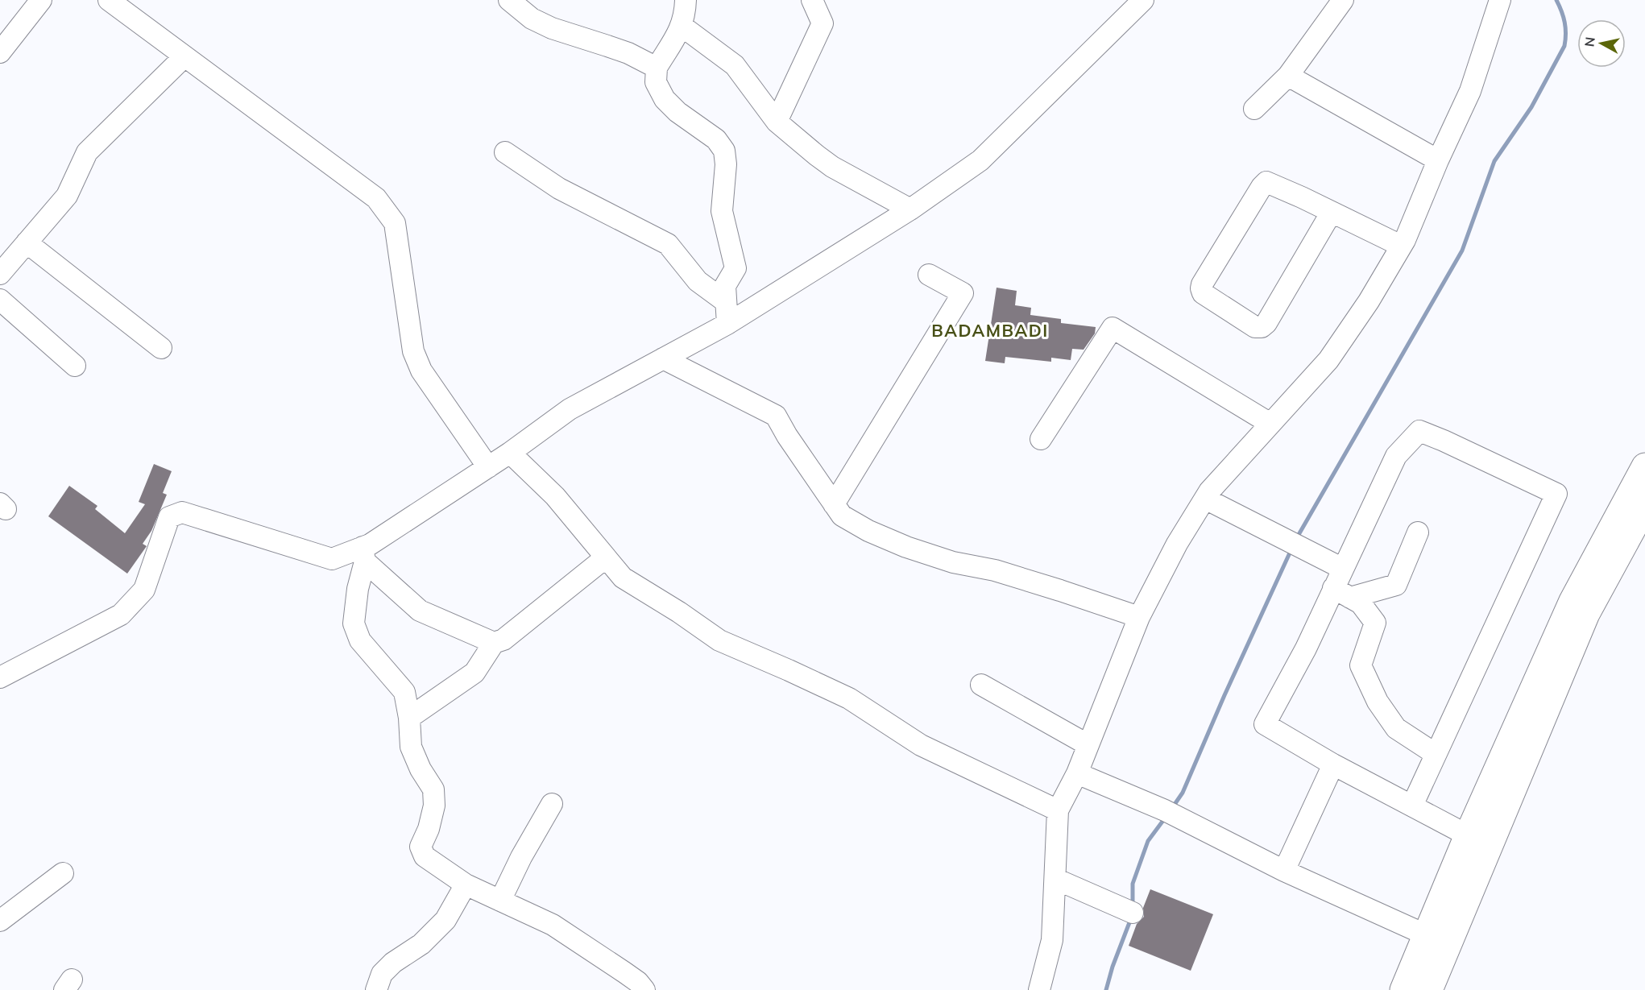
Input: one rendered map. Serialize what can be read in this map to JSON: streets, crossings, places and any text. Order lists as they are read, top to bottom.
{
  "districts": ["BADAMBADI"],
  "north": "left"
}
